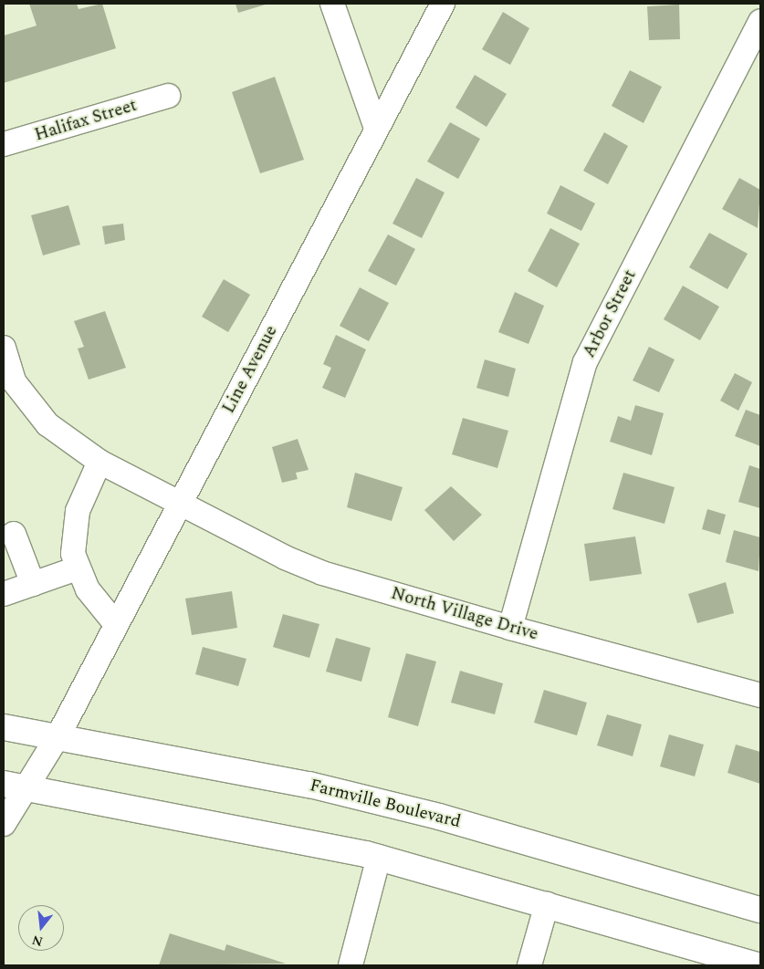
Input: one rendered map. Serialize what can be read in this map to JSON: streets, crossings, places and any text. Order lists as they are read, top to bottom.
{
  "streets": {
    "main road": ["Farmville Boulevard"],
    "street": [
      "Halifax Street",
      "Arbor Street",
      "Line Avenue",
      "North Village Drive"
    ]
  },
  "crossings": [
    ["Arbor Street", "North Village Drive"],
    ["Line Avenue", "North Village Drive"],
    ["Line Avenue", "Farmville Boulevard"]
  ],
  "north": "bottom"
}
